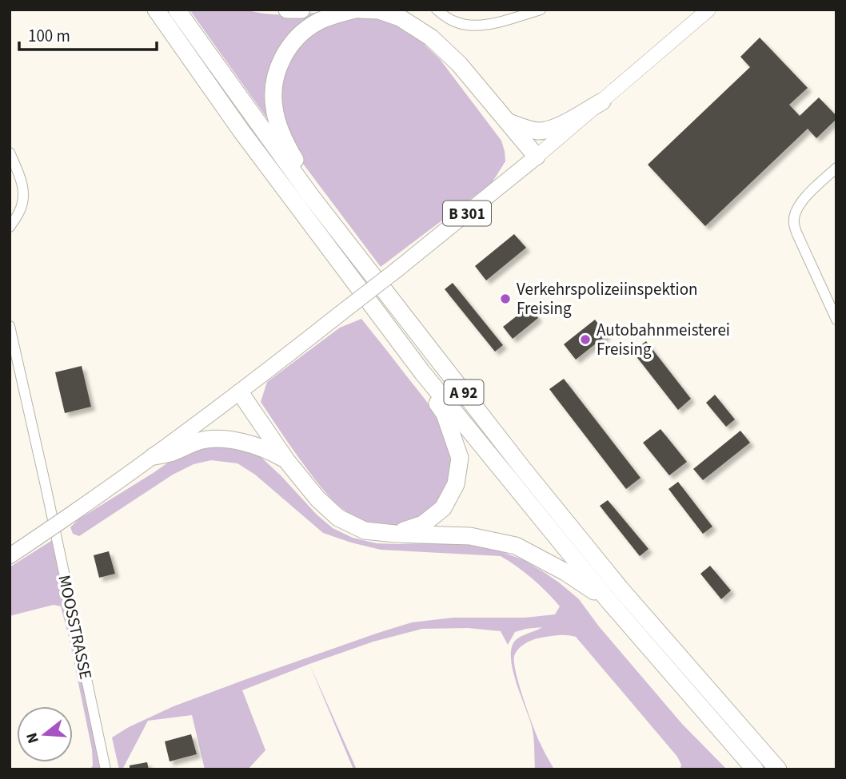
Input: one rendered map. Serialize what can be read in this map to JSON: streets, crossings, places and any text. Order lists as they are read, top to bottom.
{
  "streets": {
    "highway": ["A 92"],
    "main road": ["B 301"],
    "street": ["MOOSSTRASSE"]
  },
  "places": ["Verkehrspolizeiinspektion Freising", "Autobahnmeisterei Freising"],
  "scale_bar": "100 m",
  "north": "left"
}
